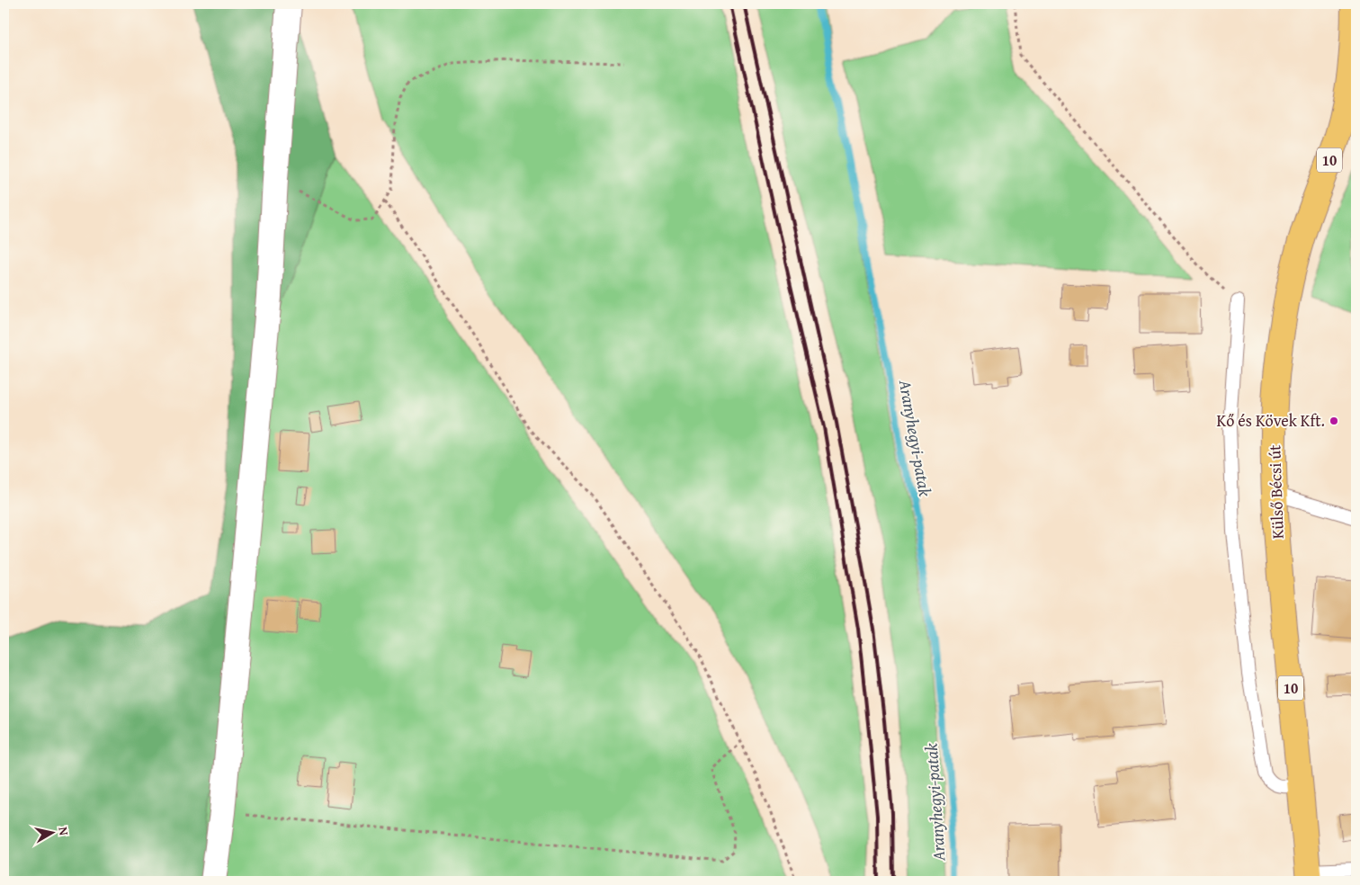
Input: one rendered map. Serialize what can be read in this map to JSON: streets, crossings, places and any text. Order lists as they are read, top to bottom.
{
  "streets": {
    "main road": ["10", "Külső Bécsi út"]
  },
  "water": ["Aranyhegyi-patak"],
  "places": ["Kő és Kövek Kft."],
  "north": "right"
}
